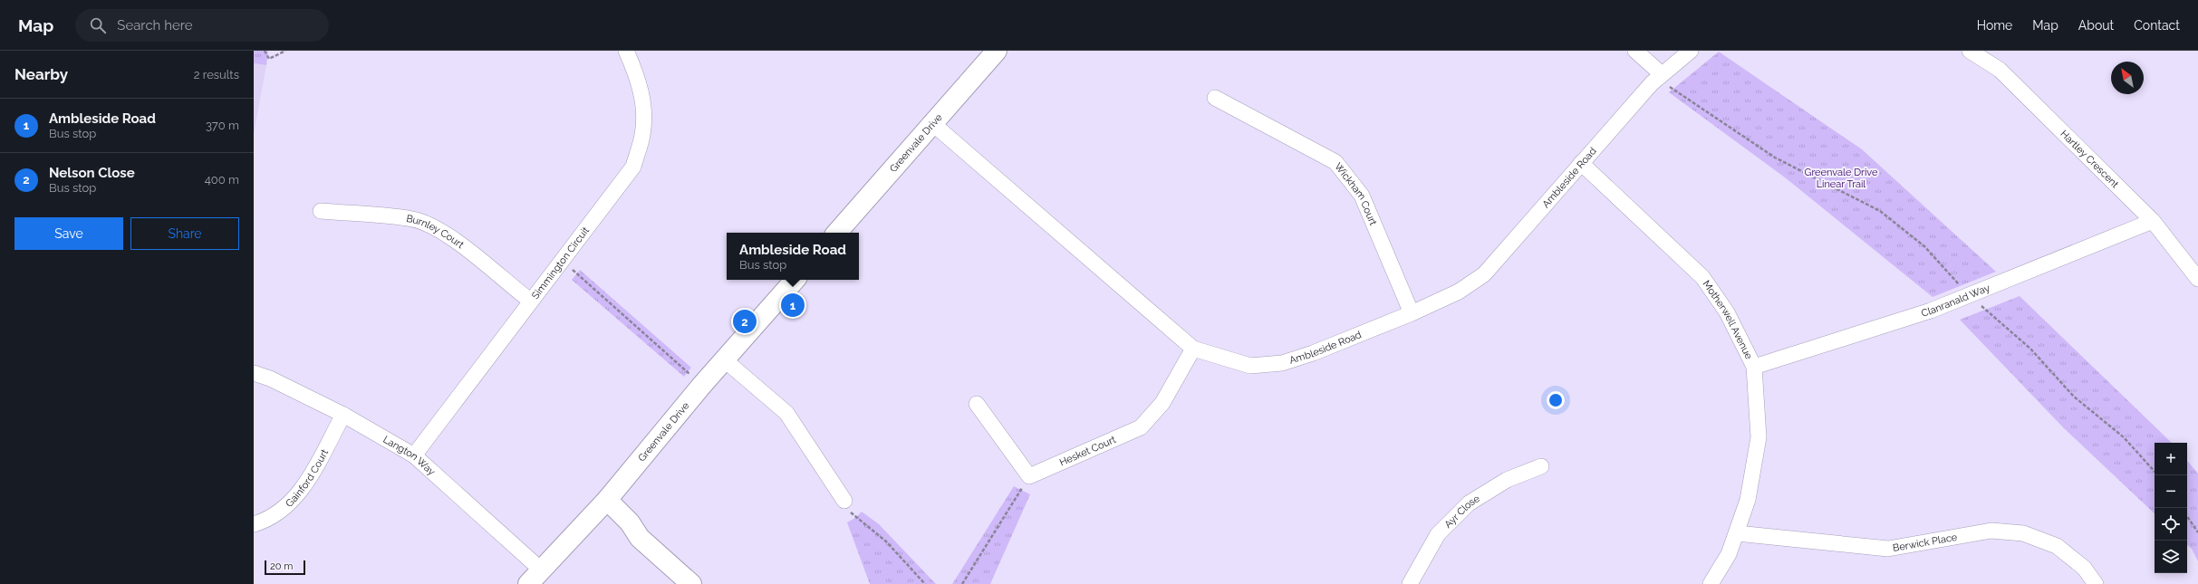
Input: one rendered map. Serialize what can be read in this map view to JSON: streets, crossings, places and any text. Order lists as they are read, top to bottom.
{
  "streets": {
    "street": [
      "Greenvale Drive",
      "Hartley Crescent",
      "Ambleside Road",
      "Wickham Court",
      "Burnley Court",
      "Simmington Circuit",
      "Clanranald Way",
      "Motherwell Avenue",
      "Hesket Court",
      "Langton Way",
      "Gainford Court",
      "Ayr Close",
      "Berwick Place"
    ]
  },
  "crossings": [
    ["Greenvale Drive", "Ambleside Road"],
    ["Greenvale Drive", "Langton Way"],
    ["Hartley Crescent", "Clanranald Way"],
    ["Ambleside Road", "Wickham Court"],
    ["Ambleside Road", "Motherwell Avenue"],
    ["Ambleside Road", "Hesket Court"],
    ["Burnley Court", "Simmington Circuit"],
    ["Simmington Circuit", "Langton Way"],
    ["Clanranald Way", "Motherwell Avenue"],
    ["Motherwell Avenue", "Berwick Place"],
    ["Langton Way", "Gainford Court"]
  ],
  "parks": ["Greenvale Drive Linear Trail"],
  "scale_bar": "20 m",
  "north": "top left",
  "page": {
    "header": "Map",
    "search": "Search here",
    "nav": [
      "Home",
      "Map",
      "About",
      "Contact"
    ],
    "heading": ["Nearby", "2 results"],
    "list": [
      {
        "mark": "1",
        "name": "Ambleside Road",
        "note": "Bus stop",
        "value": "370 m"
      },
      {
        "mark": "2",
        "name": "Nelson Close",
        "note": "Bus stop",
        "value": "400 m"
      }
    ],
    "buttons": ["Save", "Share"],
    "popup": ["Ambleside Road", "Bus stop"],
    "pins": ["1", "2"],
    "map_buttons": ["+", "−"],
    "scale": "20 m"
  }
}
